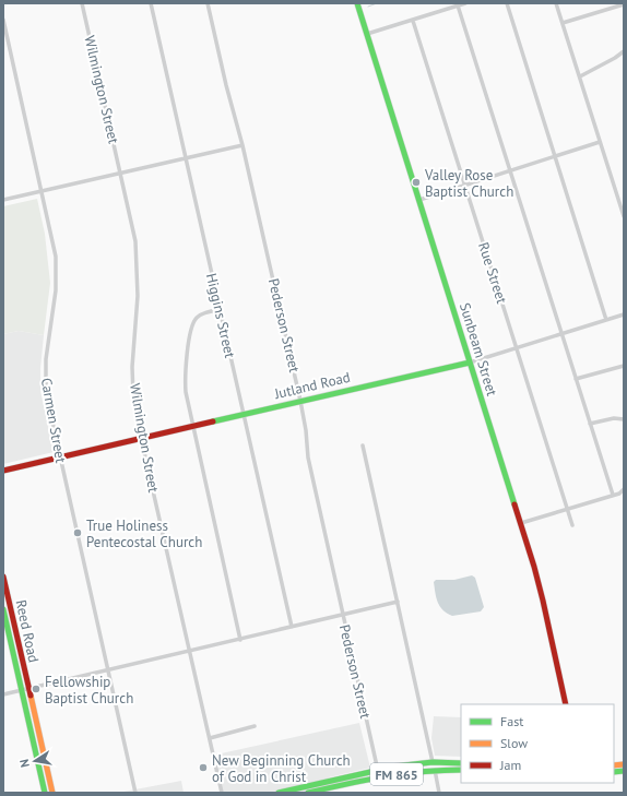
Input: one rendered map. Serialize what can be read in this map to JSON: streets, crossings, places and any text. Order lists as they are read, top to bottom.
{
  "streets": {
    "street": [
      "Wilmington Street",
      "Rue Street",
      "Higgins Street",
      "Pederson Street",
      "Sunbeam Street",
      "Jutland Road",
      "Carmen Street",
      "Reed Road",
      "FM 865"
    ]
  },
  "crossings": [
    ["Wilmington Street", "Jutland Road"],
    ["Rue Street", "Jutland Road"],
    ["Higgins Street", "Jutland Road"],
    ["Pederson Street", "Jutland Road"],
    ["Pederson Street", "FM 865"],
    ["Sunbeam Street", "Jutland Road"],
    ["Jutland Road", "Carmen Street"]
  ],
  "places": [
    "Valley Rose Baptist Church",
    "True Holiness Pentecostal Church",
    "Fellowship Baptist Church",
    "New Beginning Church of God in Christ"
  ],
  "legend": ["Fast", "Slow", "Jam"],
  "north": "left"
}
